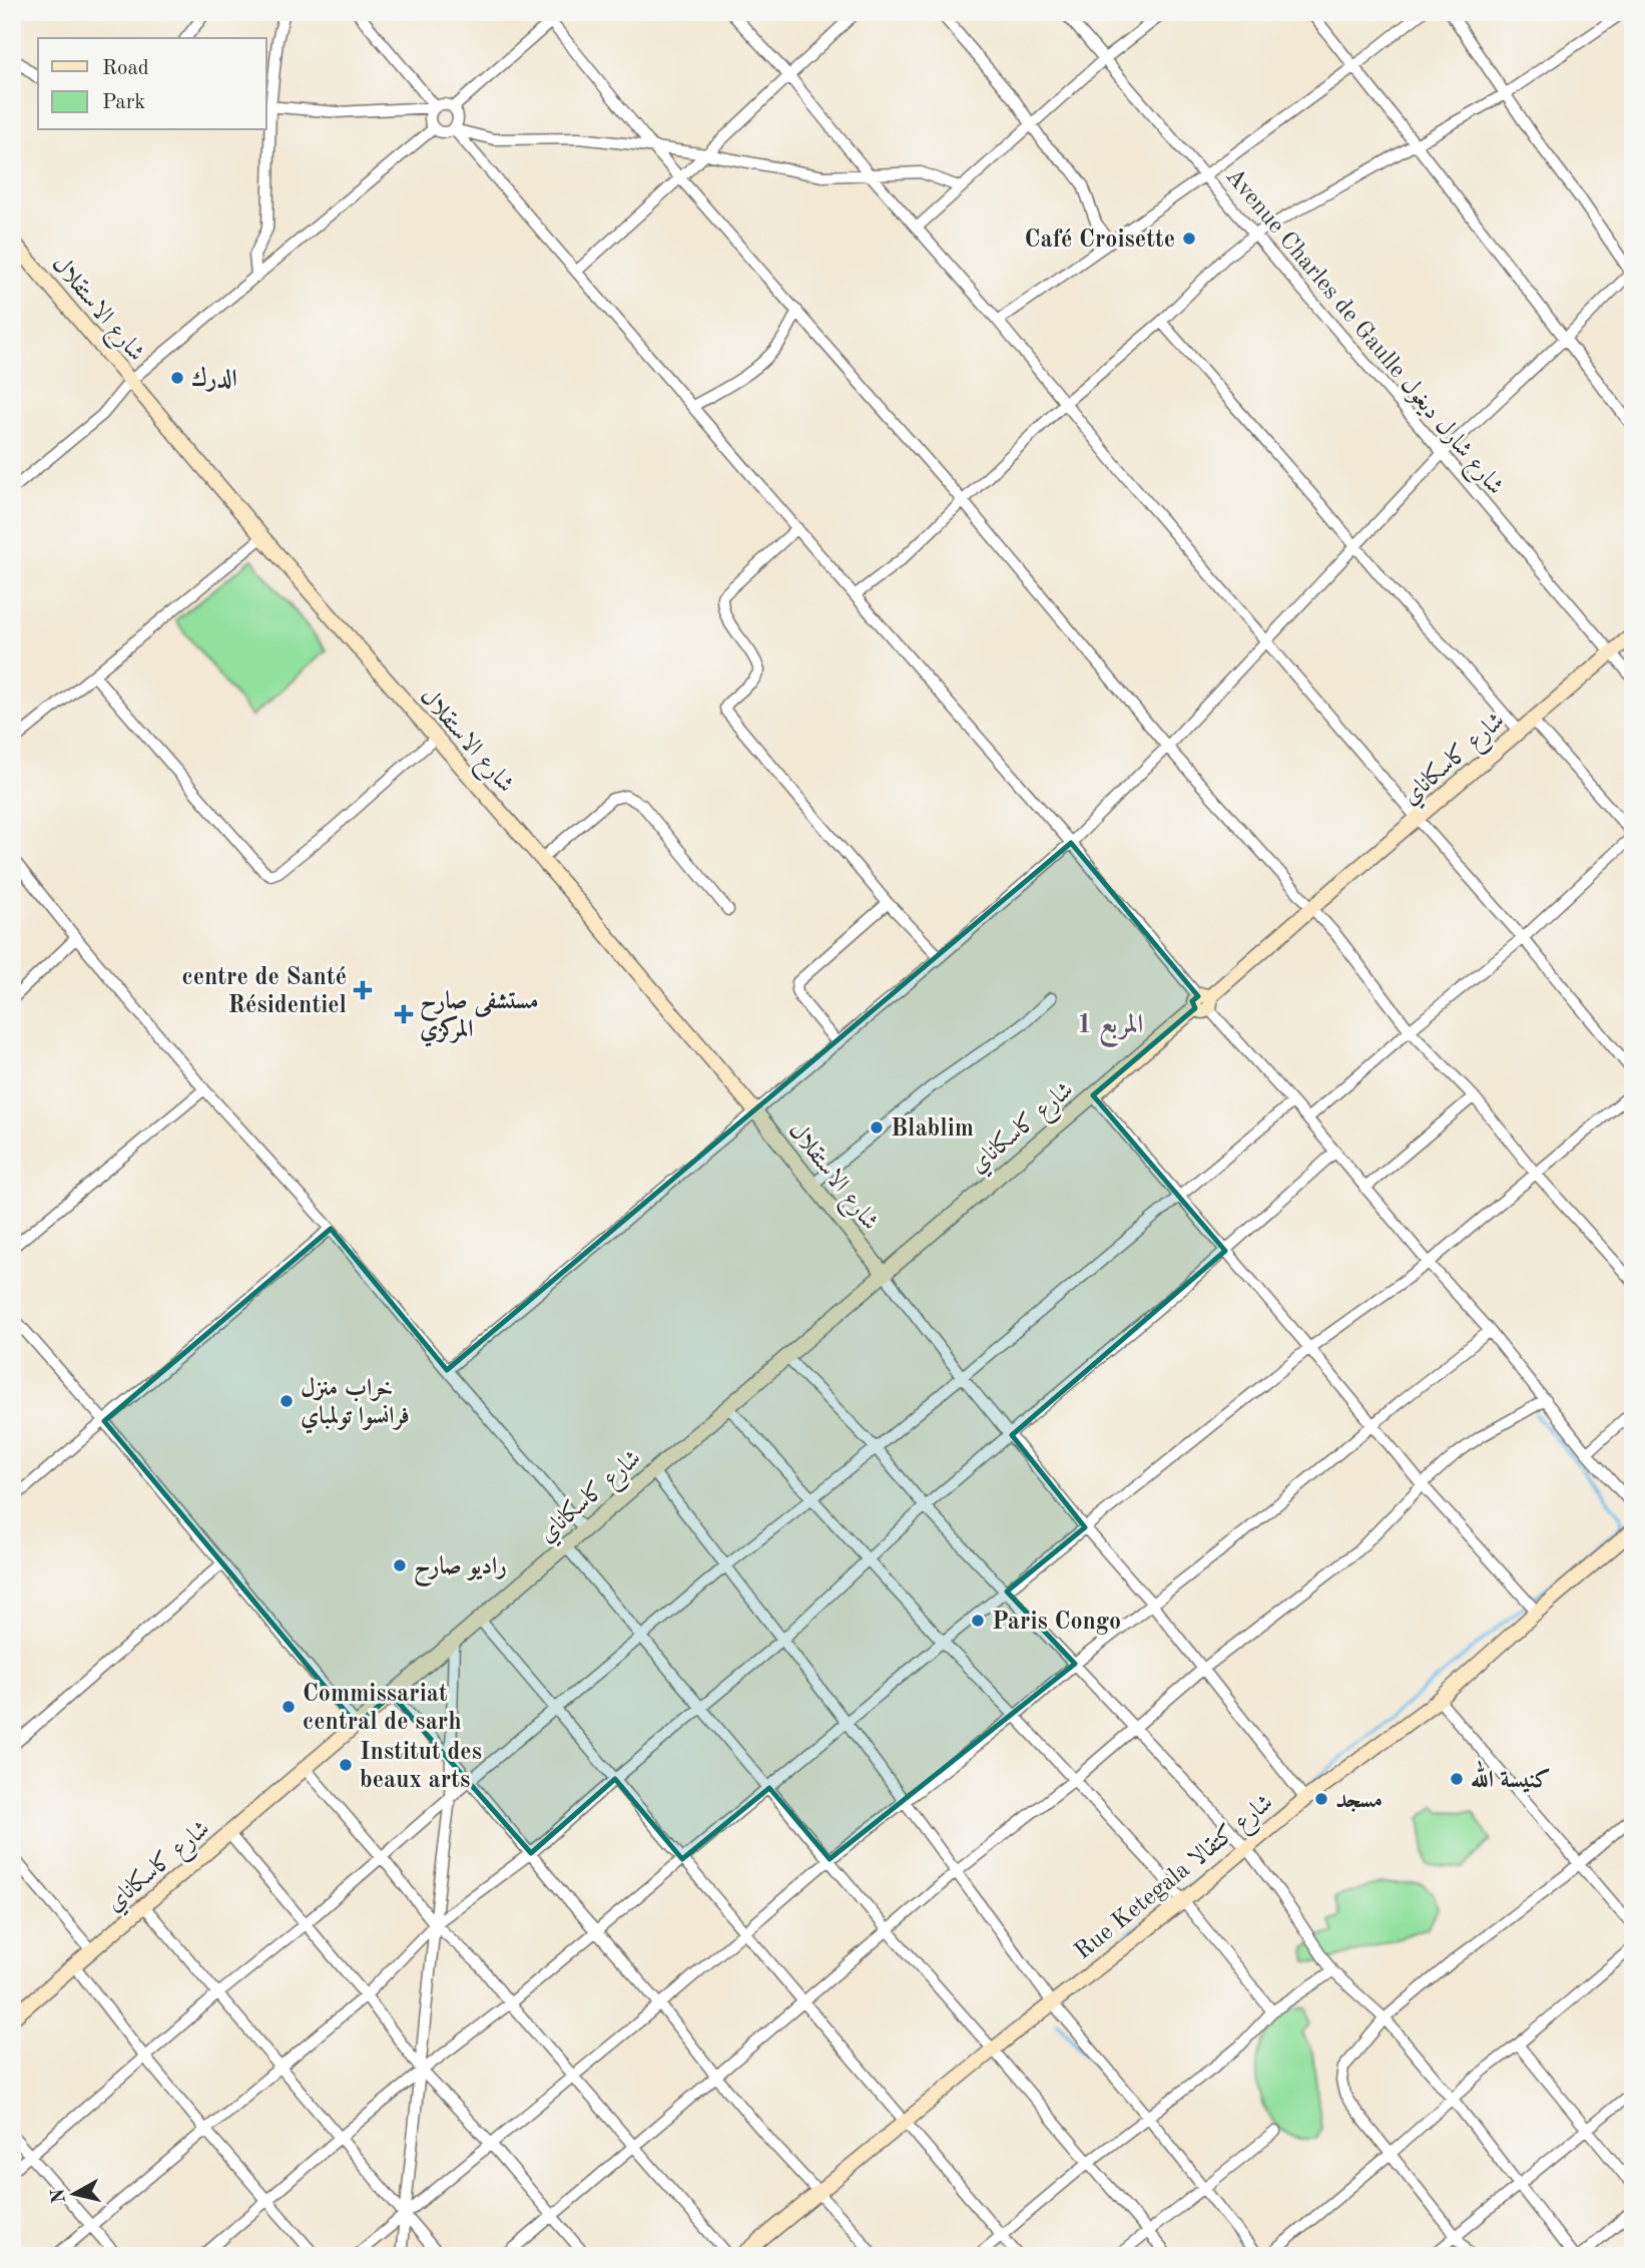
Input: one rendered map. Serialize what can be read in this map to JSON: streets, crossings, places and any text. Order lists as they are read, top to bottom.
{
  "streets": {
    "street": [
      "شارع الاستقلال",
      "Avenue Charles de Gaulle شارع شارل ديغول",
      "شارع كاسكاناي",
      "Rue Ketegala شارع كتقالا"
    ]
  },
  "crossings": [
    ["شارع الاستقلال", "شارع كاسكاناي"],
    ["Avenue Charles de Gaulle شارع شارل ديغول", "شارع كاسكاناي"]
  ],
  "districts": ["المربع 1"],
  "places": {
    "other": [
      "Café Croisette",
      "الدرك",
      "Blablim",
      "خراب منزل فرانسوا تولمباي",
      "راديو صارح",
      "Paris Congo",
      "Commissariat central de sarh",
      "Institut des beaux arts",
      "كنيسة الله",
      "مسجد"
    ],
    "health": ["centre de Santé Résidentiel", "مستشفى صارح المركزي"]
  },
  "legend": ["Road", "Park"],
  "north": "left"
}
